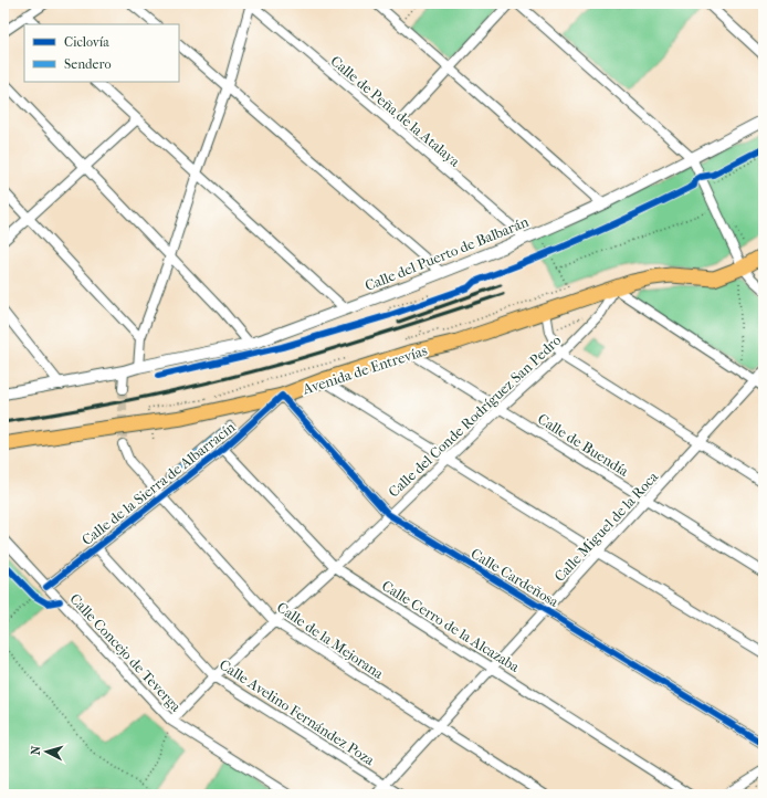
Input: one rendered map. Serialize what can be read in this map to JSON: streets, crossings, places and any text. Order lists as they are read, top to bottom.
{
  "streets": {
    "main road": ["Avenida de Entrevías"],
    "street": [
      "Calle de Peña de la Atalaya",
      "Calle del Puerto de Balbarán",
      "Calle del Conde Rodríguez San Pedro",
      "Calle de Buendía",
      "Calle de la Sierra de Albarracín",
      "Calle Miguel de la Roca",
      "Calle Cardeñosa",
      "Calle Cerro de la Alcazaba",
      "Calle de la Mejorana",
      "Calle Concejo de Teverga",
      "Calle Avelino Fernández Poza"
    ]
  },
  "crossings": [
    ["Calle de Peña de la Atalaya", "Calle del Puerto de Balbarán"],
    ["Avenida de Entrevías", "Calle del Conde Rodríguez San Pedro"],
    ["Avenida de Entrevías", "Calle de Buendía"],
    ["Avenida de Entrevías", "Calle de la Sierra de Albarracín"],
    ["Avenida de Entrevías", "Calle Cardeñosa"],
    ["Calle del Conde Rodríguez San Pedro", "Calle de Buendía"],
    ["Calle del Conde Rodríguez San Pedro", "Calle Cardeñosa"],
    ["Calle del Conde Rodríguez San Pedro", "Calle Cerro de la Alcazaba"],
    ["Calle del Conde Rodríguez San Pedro", "Calle de la Mejorana"],
    ["Calle del Conde Rodríguez San Pedro", "Calle Concejo de Teverga"],
    ["Calle del Conde Rodríguez San Pedro", "Calle Avelino Fernández Poza"],
    ["Calle de Buendía", "Calle Miguel de la Roca"],
    ["Calle de la Sierra de Albarracín", "Calle Cardeñosa"],
    ["Calle de la Sierra de Albarracín", "Calle Cerro de la Alcazaba"],
    ["Calle de la Sierra de Albarracín", "Calle de la Mejorana"],
    ["Calle de la Sierra de Albarracín", "Calle Concejo de Teverga"],
    ["Calle de la Sierra de Albarracín", "Calle Avelino Fernández Poza"],
    ["Calle Miguel de la Roca", "Calle Cardeñosa"],
    ["Calle Miguel de la Roca", "Calle Cerro de la Alcazaba"],
    ["Calle Miguel de la Roca", "Calle de la Mejorana"],
    ["Calle Miguel de la Roca", "Calle Avelino Fernández Poza"]
  ],
  "legend": ["Ciclovía", "Sendero"],
  "north": "left"
}
